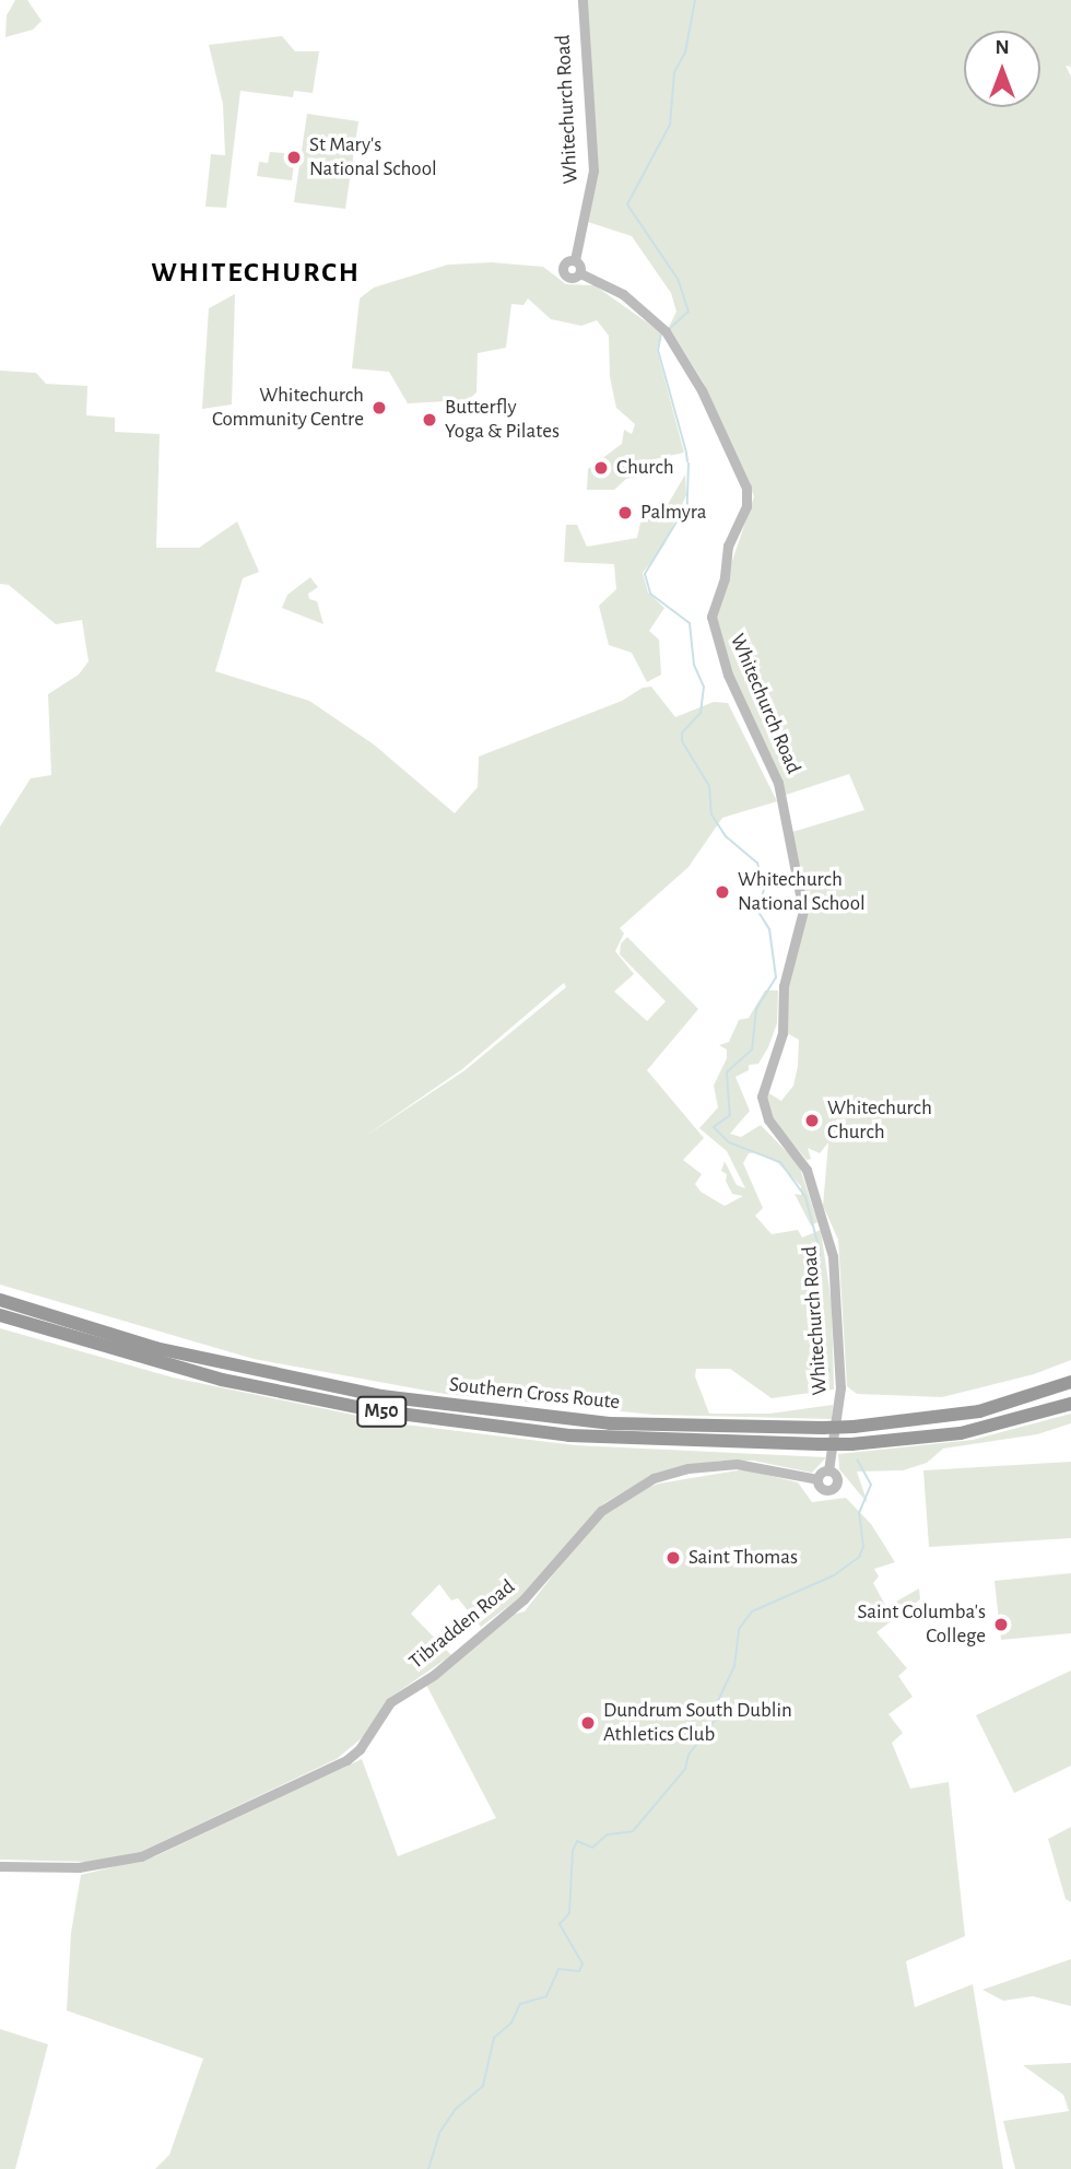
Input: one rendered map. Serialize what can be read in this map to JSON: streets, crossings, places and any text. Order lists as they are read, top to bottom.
{
  "streets": {
    "highway": ["Southern Cross Route", "M50"],
    "street": ["Whitechurch Road", "Tibradden Road"]
  },
  "crossings": [
    ["Whitechurch Road", "Tibradden Road"]
  ],
  "districts": ["WHITECHURCH"],
  "places": [
    "St Mary's National School",
    "Whitechurch Community Centre",
    "Butterfly Yoga & Pilates",
    "Church",
    "Palmyra",
    "Whitechurch National School",
    "Whitechurch Church",
    "Saint Thomas",
    "Saint Columba's College",
    "Dundrum South Dublin Athletics Club"
  ],
  "north": "top"
}
